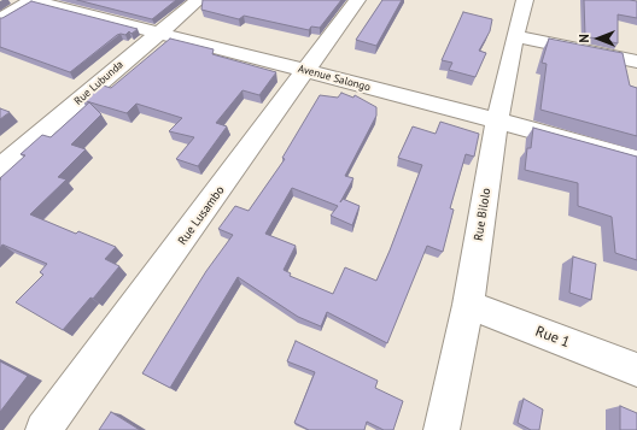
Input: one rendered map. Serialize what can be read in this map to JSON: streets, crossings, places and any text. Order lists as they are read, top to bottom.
{
  "streets": {
    "street": [
      "Avenue Salongo",
      "Rue Lubunda",
      "Rue Bilolo",
      "Rue Lusambo",
      "Rue 1"
    ]
  },
  "crossings": [
    ["Avenue Salongo", "Rue Lubunda"],
    ["Avenue Salongo", "Rue Bilolo"],
    ["Avenue Salongo", "Rue Lusambo"],
    ["Rue Bilolo", "Rue 1"]
  ],
  "north": "left"
}
